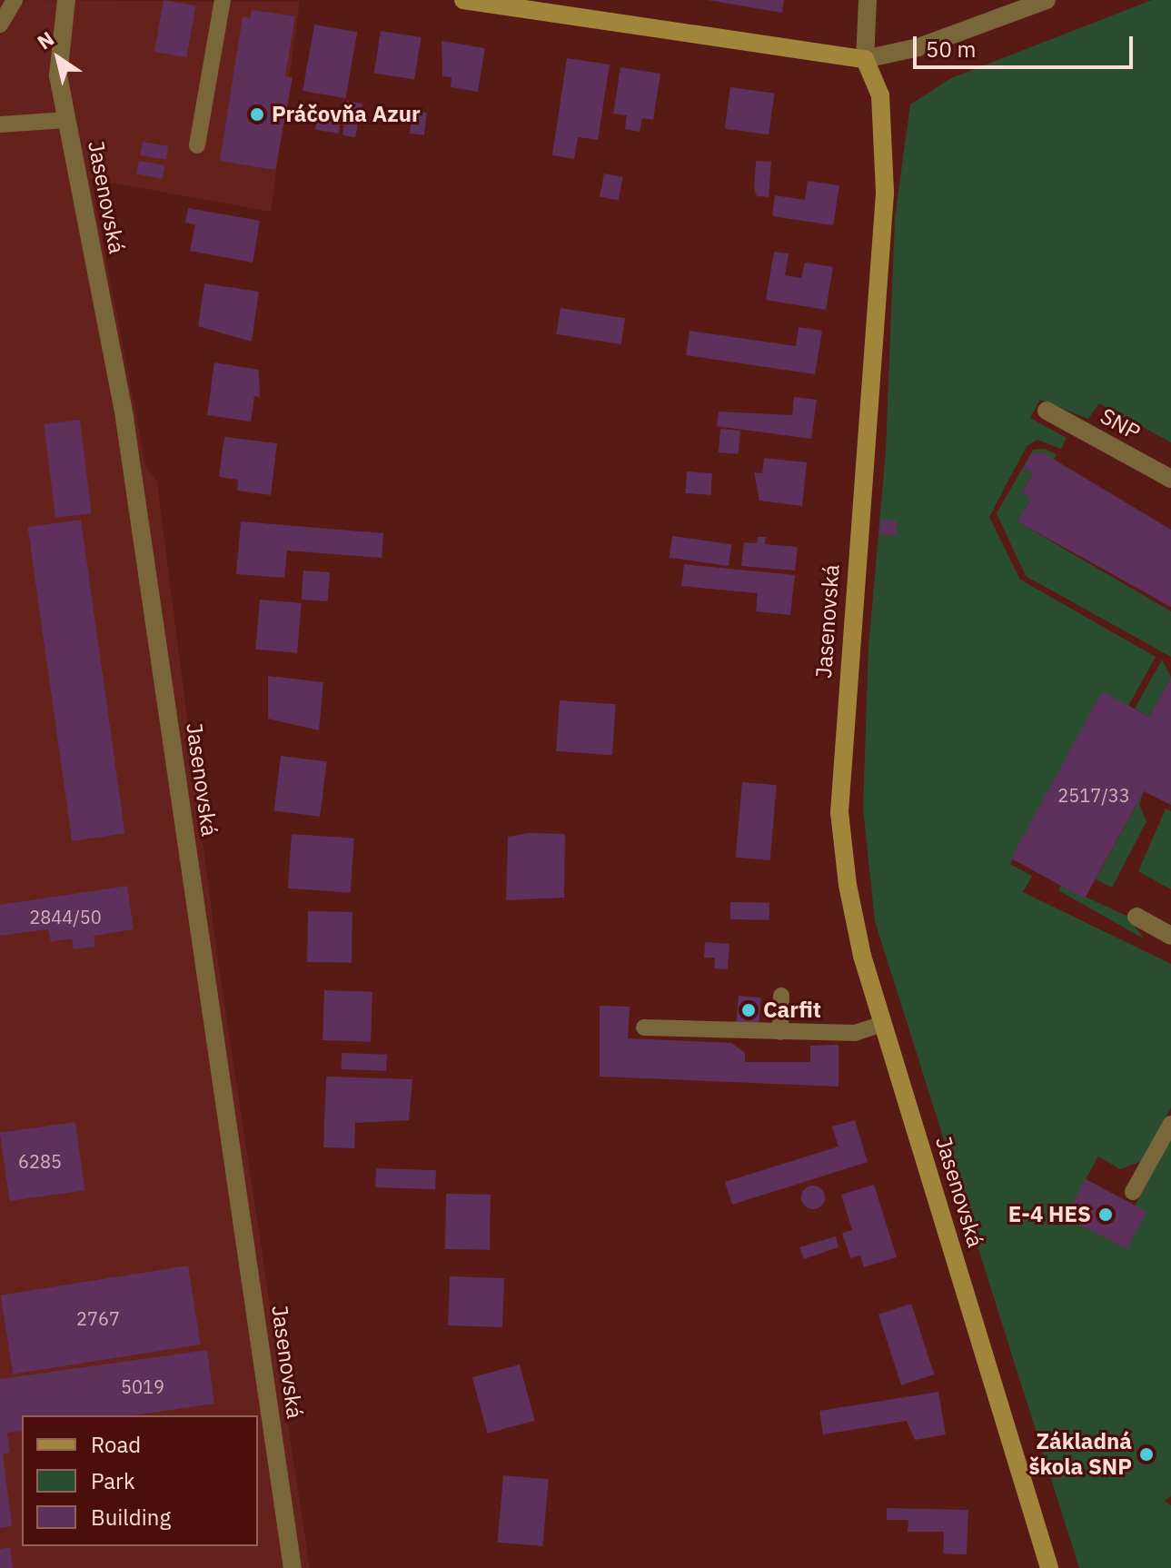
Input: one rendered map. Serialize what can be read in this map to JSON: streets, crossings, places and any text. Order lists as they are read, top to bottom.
{
  "streets": {
    "street": ["Jasenovská", "SNP"]
  },
  "places": [
    "Práčovňa Azur",
    "Carfit",
    "E-4 HES",
    "Základná škola SNP"
  ],
  "house_numbers": [
    "2517/33",
    "2844/50",
    "6285",
    "2767",
    "5019"
  ],
  "legend": ["Road", "Park", "Building"],
  "scale_bar": "50 m",
  "north": "top left"
}
